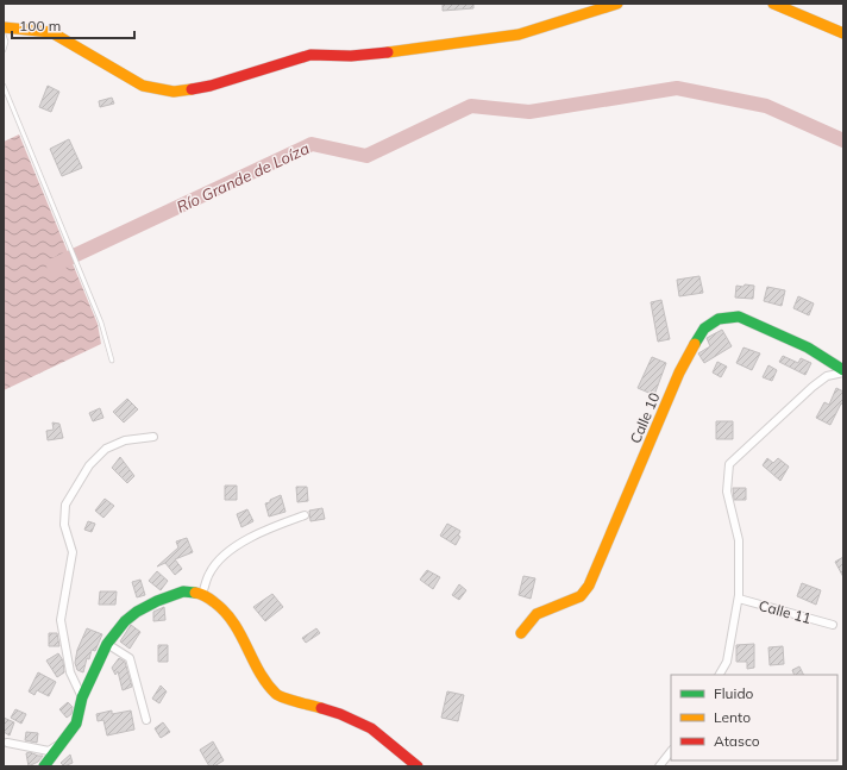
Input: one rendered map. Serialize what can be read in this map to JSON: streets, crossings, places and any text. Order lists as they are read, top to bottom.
{
  "streets": {
    "street": ["Calle 10", "Calle 11"]
  },
  "water": ["Río Grande de Loíza"],
  "legend": ["Fluido", "Lento", "Atasco"],
  "scale_bar": "100 m"
}
